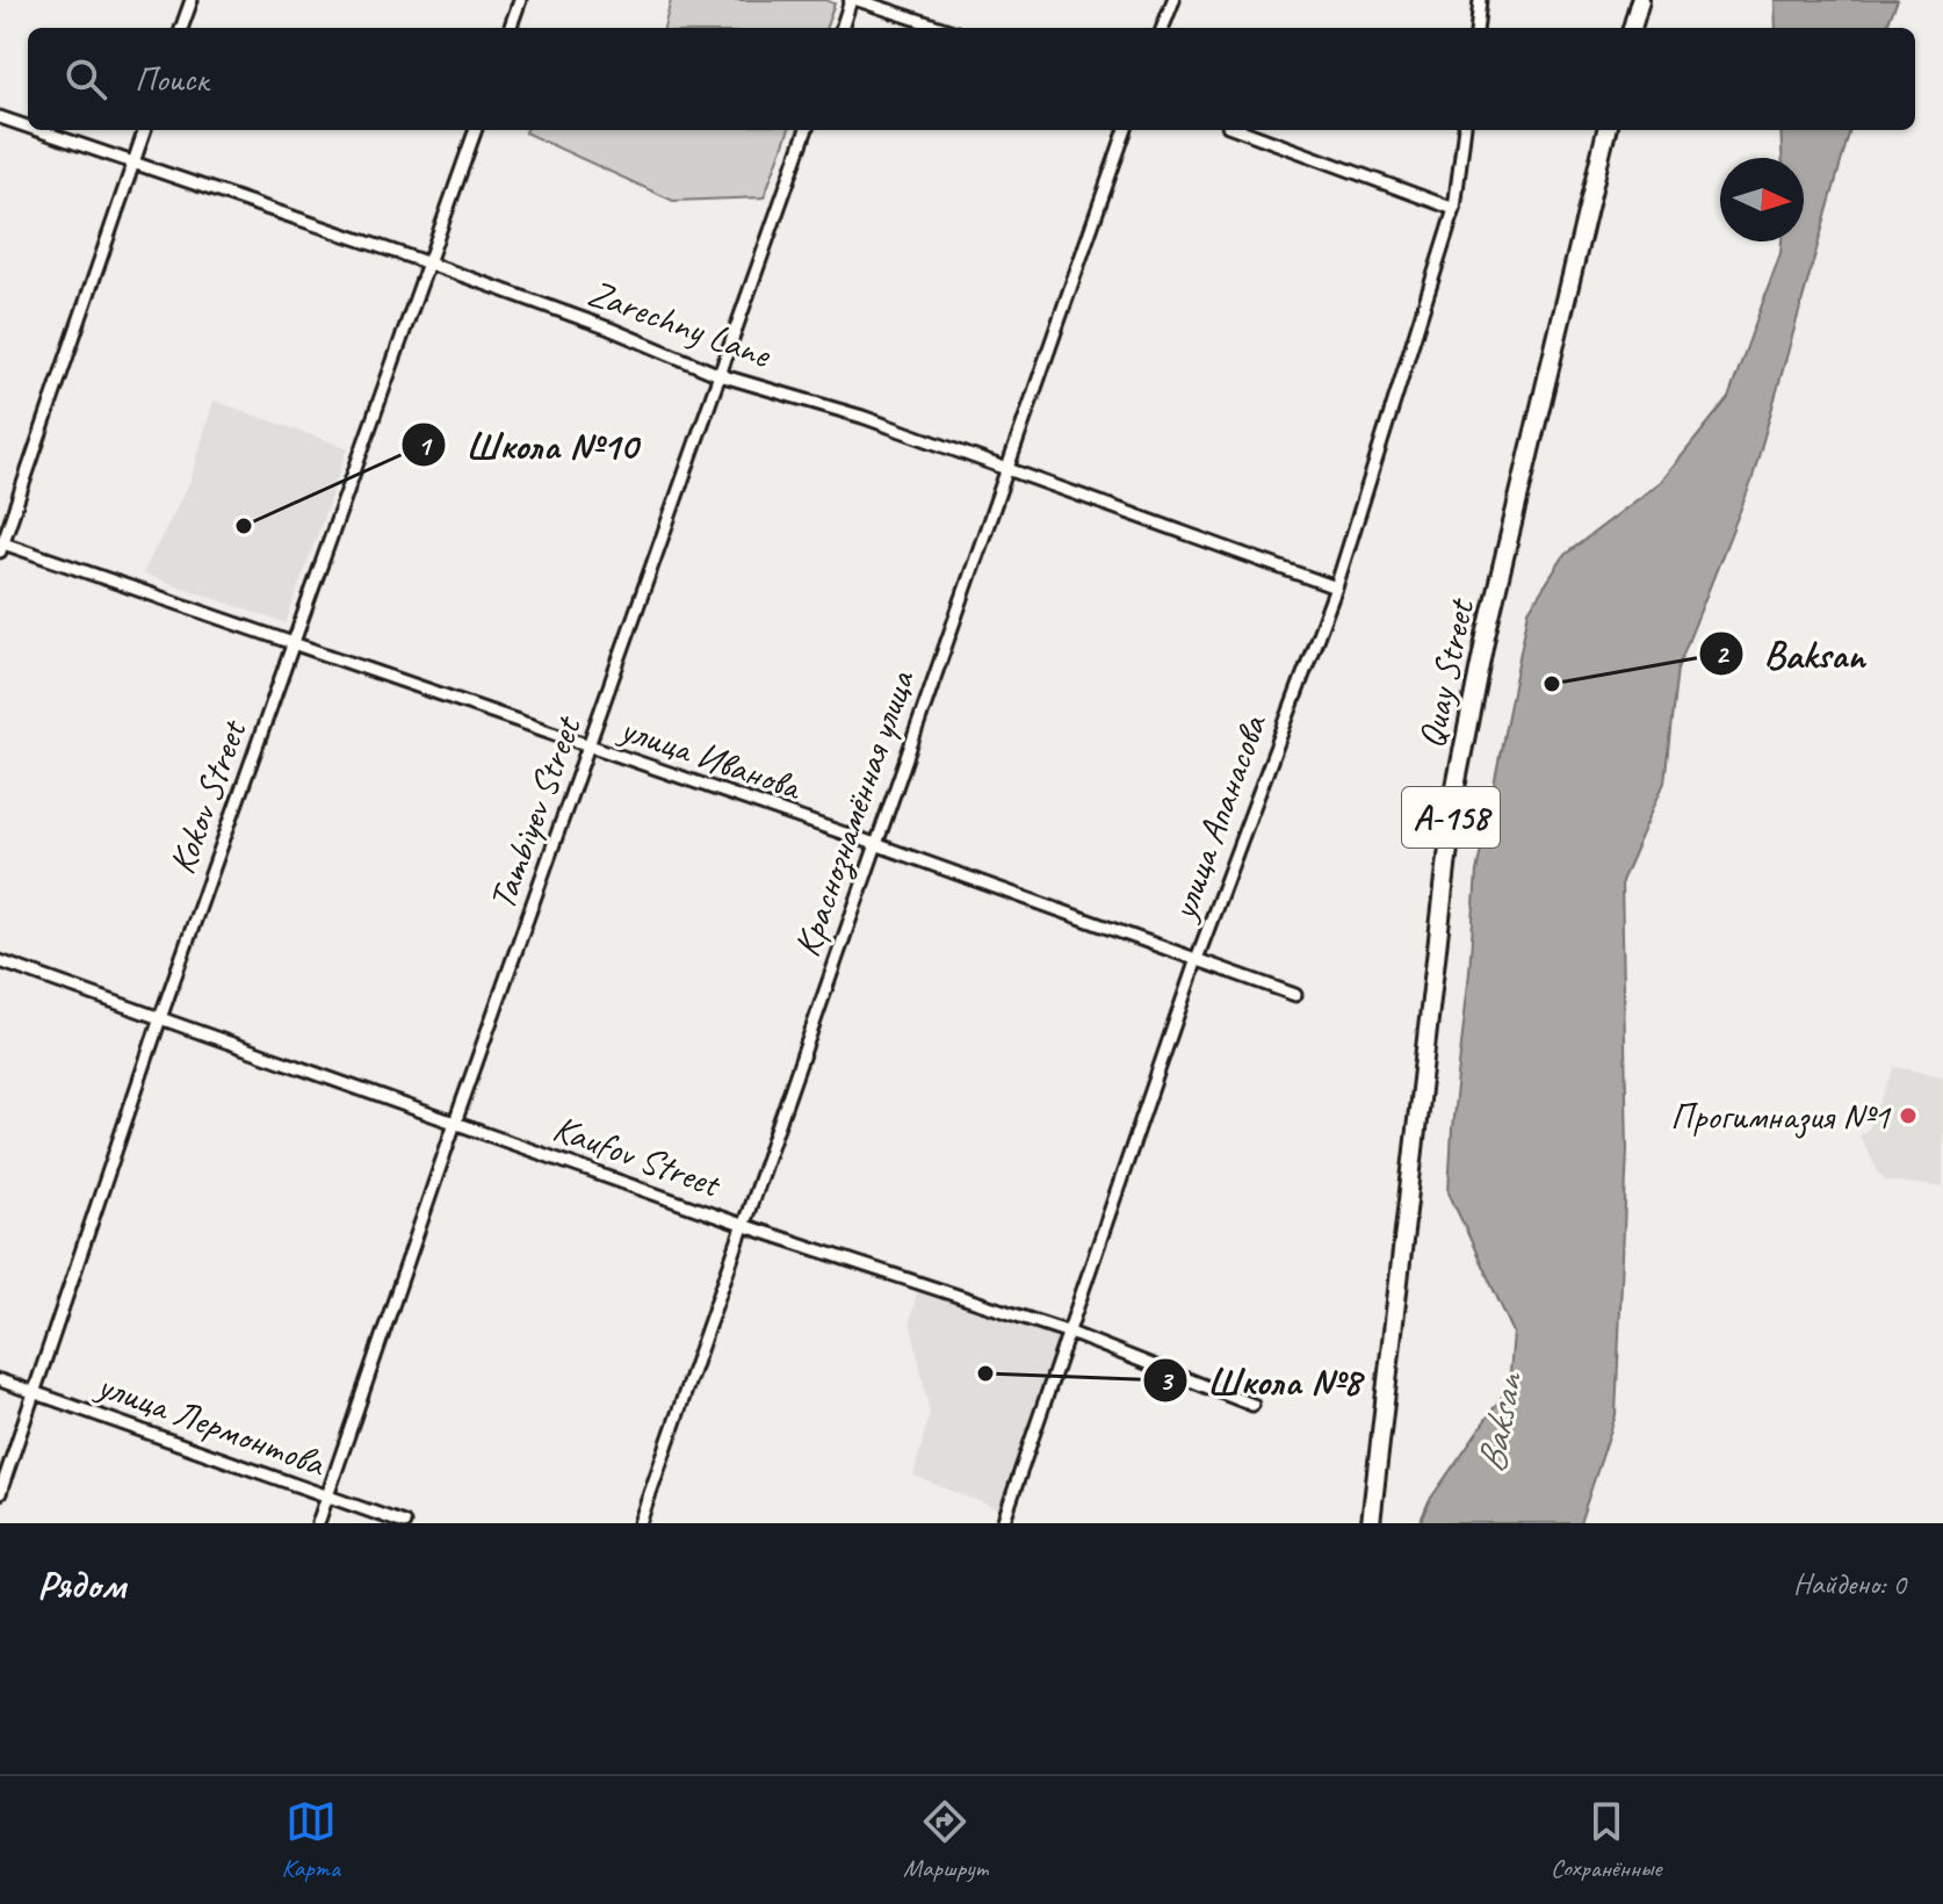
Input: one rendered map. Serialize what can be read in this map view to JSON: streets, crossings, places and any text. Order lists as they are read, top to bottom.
{
  "streets": {
    "main road": ["Quay Street", "А-158"],
    "street": [
      "Zarechny Lane",
      "улица Иванова",
      "Kokov Street",
      "Tambiyev Street",
      "Краснознамённая улица",
      "улица Апанасова",
      "Kaufov Street",
      "улица Лермонтова"
    ]
  },
  "crossings": [
    ["Zarechny Lane", "Kokov Street"],
    ["Zarechny Lane", "Tambiyev Street"],
    ["Zarechny Lane", "Краснознамённая улица"],
    ["Zarechny Lane", "улица Апанасова"],
    ["улица Иванова", "Kokov Street"],
    ["улица Иванова", "Tambiyev Street"],
    ["улица Иванова", "Краснознамённая улица"],
    ["улица Иванова", "улица Апанасова"],
    ["Kokov Street", "Kaufov Street"],
    ["Kokov Street", "улица Лермонтова"],
    ["Tambiyev Street", "Kaufov Street"],
    ["Tambiyev Street", "улица Лермонтова"],
    ["Краснознамённая улица", "Kaufov Street"],
    ["улица Апанасова", "Kaufov Street"]
  ],
  "water": ["Baksan"],
  "places": [
    "Школа №10",
    "Baksan",
    "Прогимназия №1",
    "Школа №8"
  ],
  "north": "right",
  "page": {
    "search": "Поиск",
    "heading": ["Рядом", "Найдено: 0"],
    "nav": ["Карта", "Маршрут", "Сохранённые"]
  }
}
